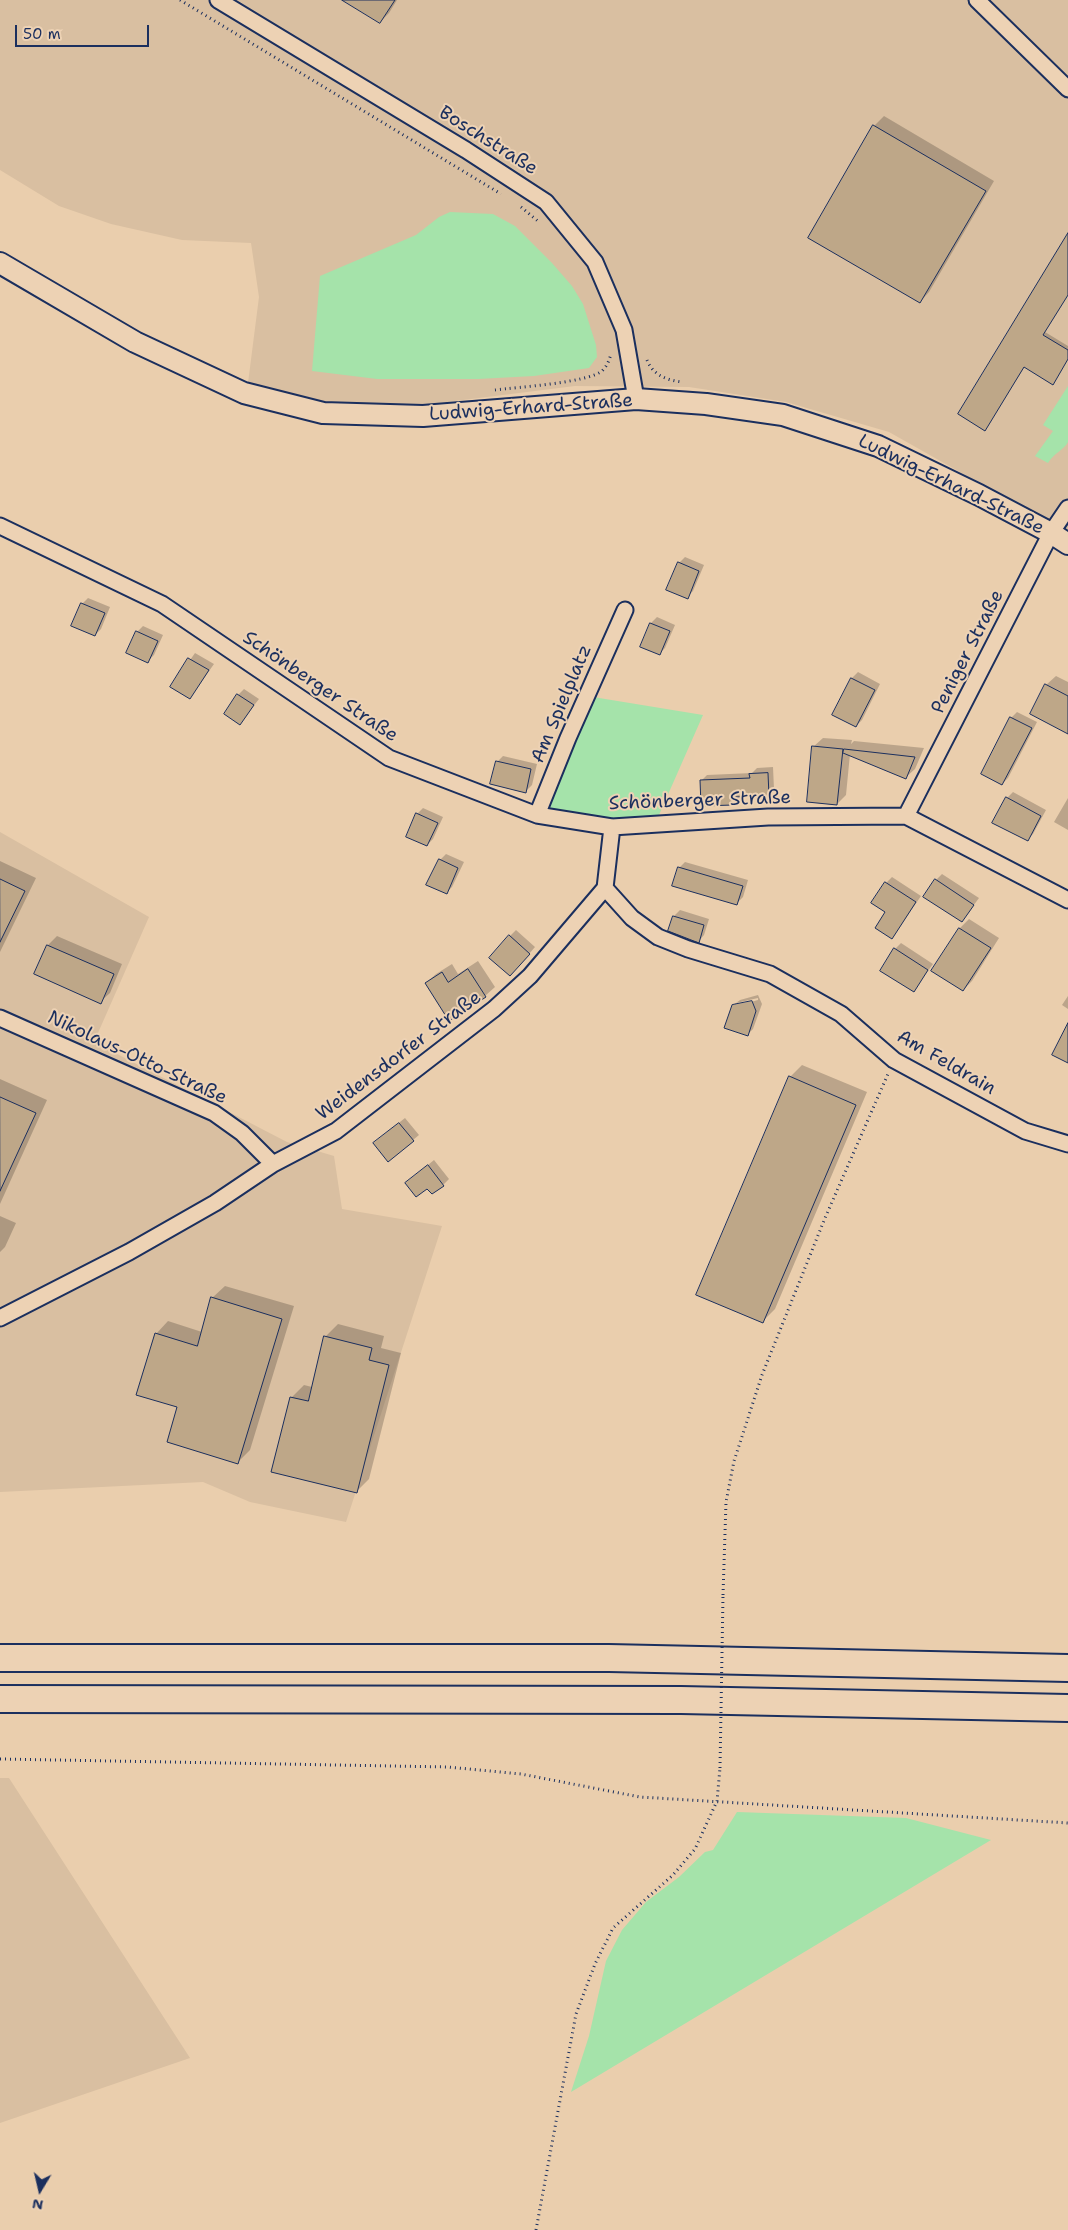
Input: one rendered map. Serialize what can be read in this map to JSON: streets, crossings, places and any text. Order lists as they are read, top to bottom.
{
  "streets": {
    "street": [
      "Boschstraße",
      "Ludwig-Erhard-Straße",
      "Peniger Straße",
      "Schönberger Straße",
      "Am Spielplatz",
      "Weidensdorfer Straße",
      "Nikolaus-Otto-Straße",
      "Am Feldrain"
    ]
  },
  "crossings": [
    ["Boschstraße", "Ludwig-Erhard-Straße"],
    ["Ludwig-Erhard-Straße", "Peniger Straße"],
    ["Peniger Straße", "Schönberger Straße"],
    ["Schönberger Straße", "Am Spielplatz"],
    ["Weidensdorfer Straße", "Nikolaus-Otto-Straße"],
    ["Weidensdorfer Straße", "Am Feldrain"]
  ],
  "scale_bar": "50 m",
  "north": "bottom"
}
